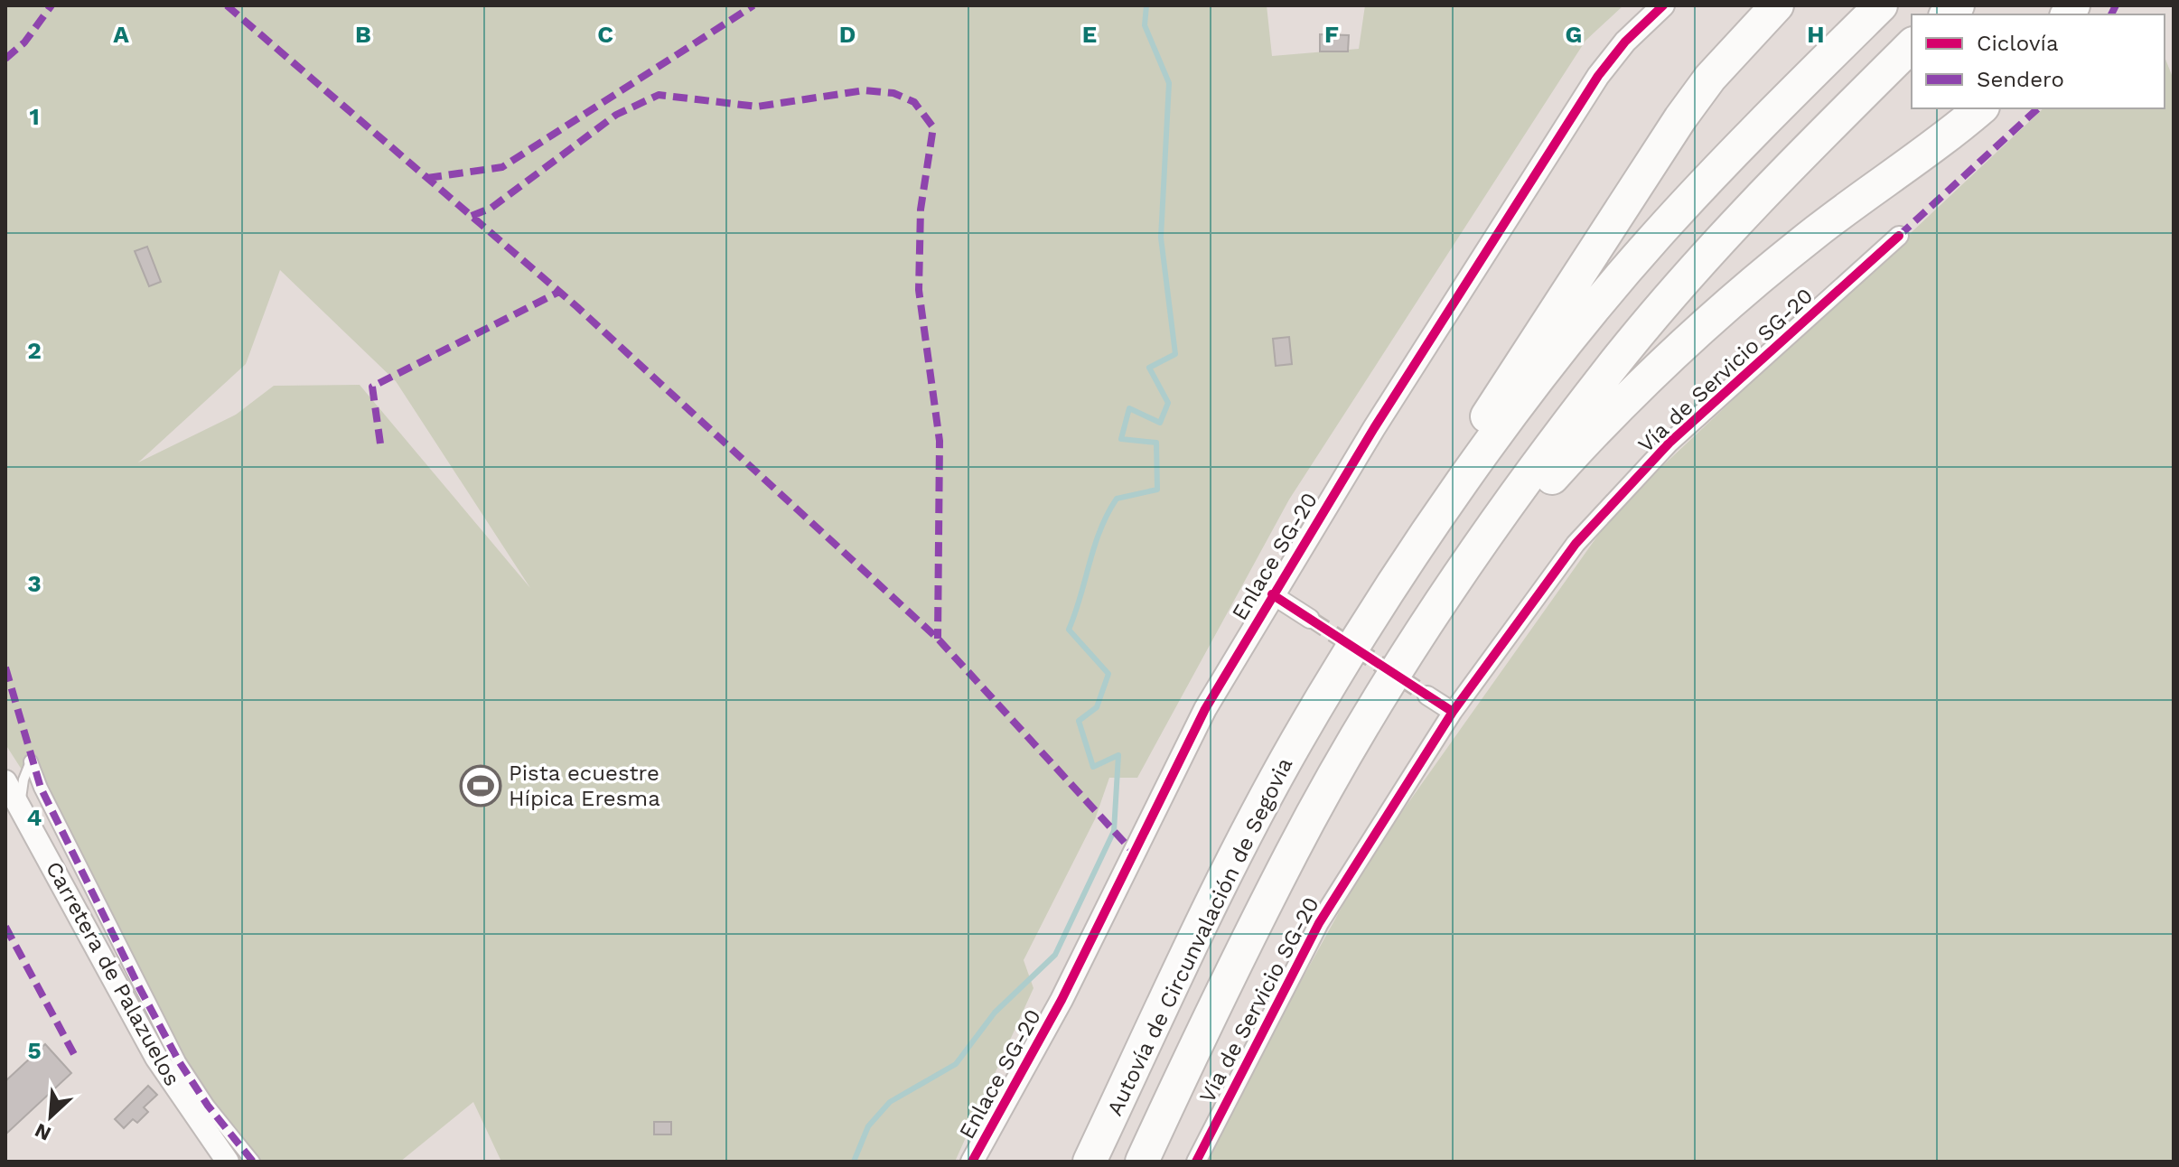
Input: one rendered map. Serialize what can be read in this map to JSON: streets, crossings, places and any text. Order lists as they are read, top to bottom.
{
  "streets": {
    "highway": ["Autovía de Circunvalación de Segovia"],
    "street": ["Vía de Servicio SG-20", "Enlace SG-20", "Carretera de Palazuelos"]
  },
  "places": {
    "sports": ["Pista ecuestre Hípica Eresma"]
  },
  "legend": ["Ciclovía", "Sendero"],
  "north": "bottom left",
  "grid": {
    "columns": [
      "A",
      "B",
      "C",
      "D",
      "E",
      "F",
      "G",
      "H"
    ],
    "rows": [
      "1",
      "2",
      "3",
      "4",
      "5"
    ]
  }
}
